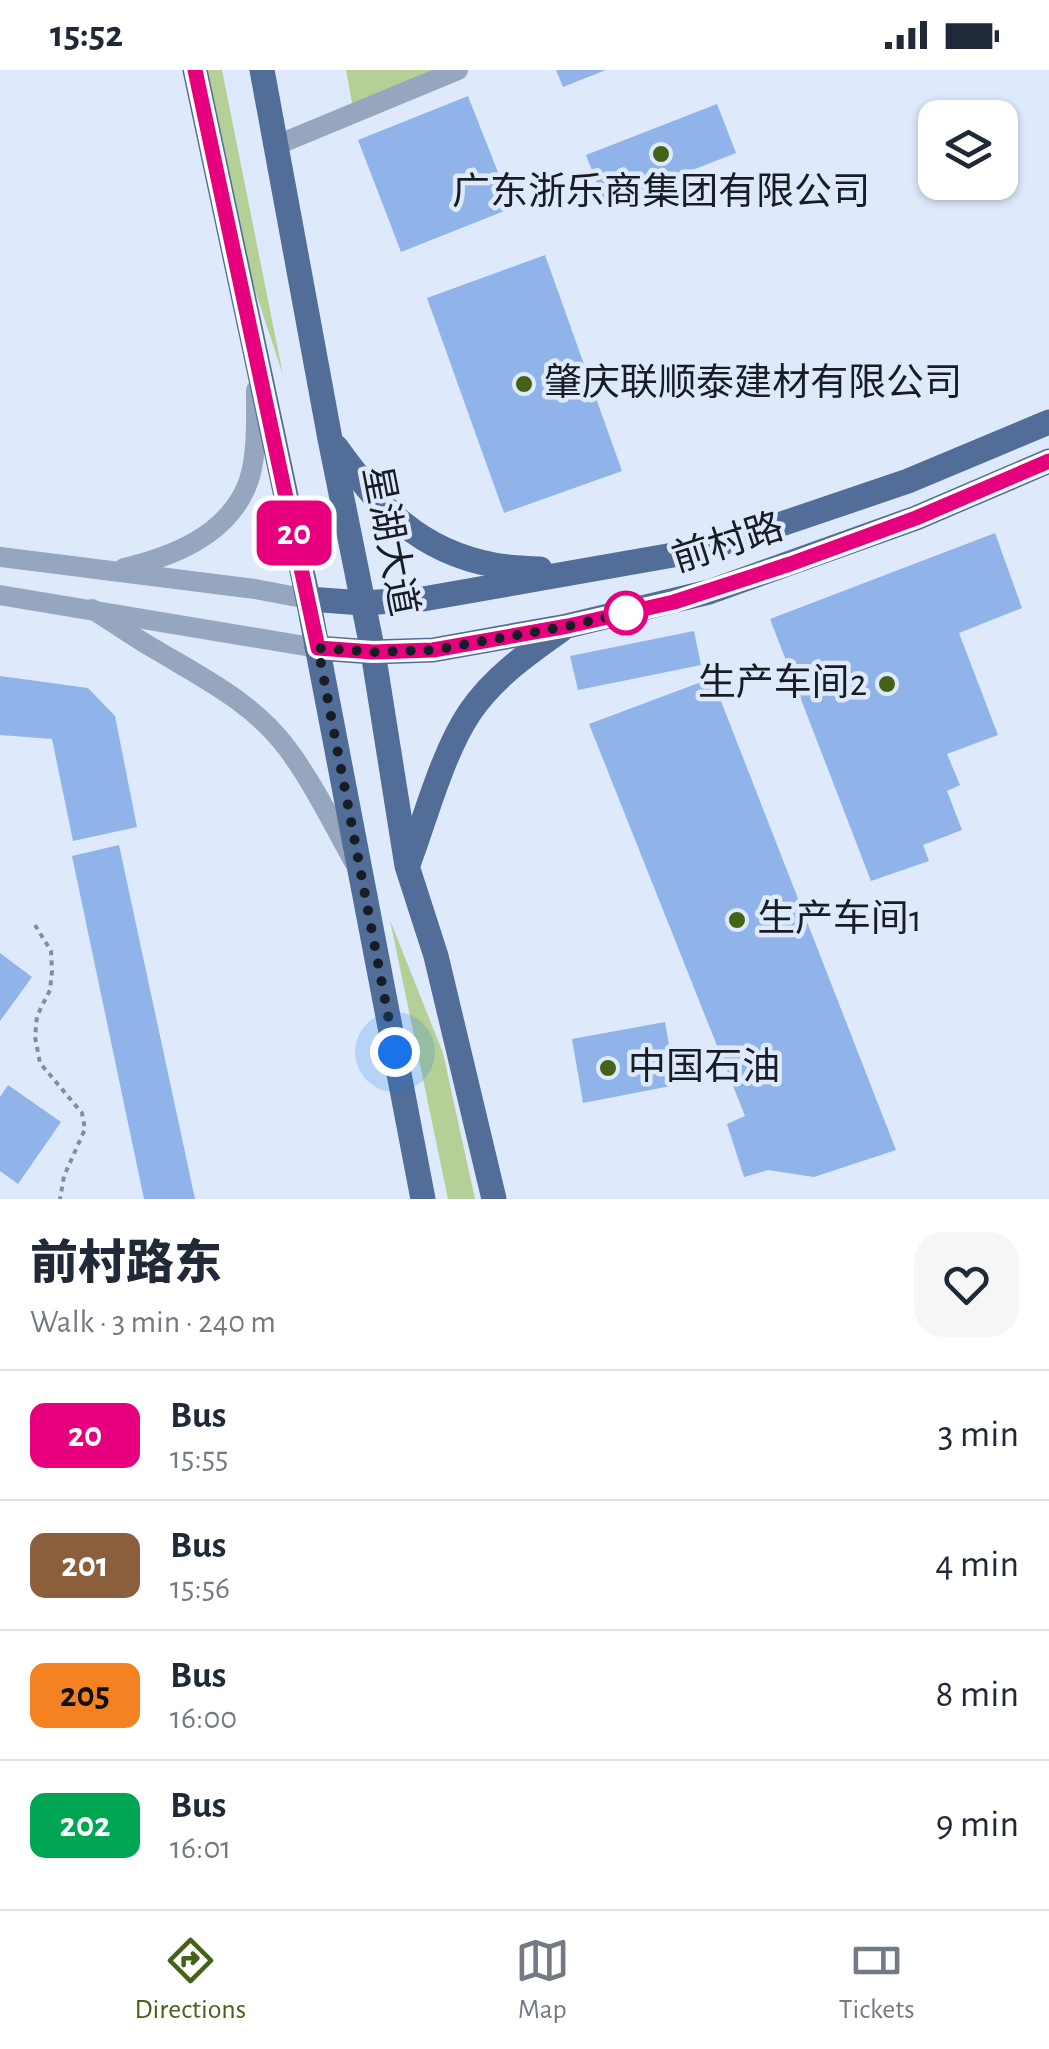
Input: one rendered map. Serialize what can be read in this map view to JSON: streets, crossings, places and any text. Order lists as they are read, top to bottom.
{
  "streets": {
    "main road": ["星湖大道", "前村路"]
  },
  "crossings": [
    ["星湖大道", "前村路"]
  ],
  "places": [
    "广东浙乐商集团有限公司",
    "肇庆联顺泰建材有限公司",
    "生产车间2",
    "生产车间1",
    "中国石油"
  ],
  "lines": ["bus line 20"],
  "page": {
    "status": "15:52",
    "on_map": "20",
    "heading": ["前村路东", "Walk · 3 min · 240 m"],
    "list": [
      {
        "mark": "20",
        "name": "Bus",
        "note": "15:55",
        "value": "3 min"
      },
      {
        "mark": "201",
        "name": "Bus",
        "note": "15:56",
        "value": "4 min"
      },
      {
        "mark": "205",
        "name": "Bus",
        "note": "16:00",
        "value": "8 min"
      },
      {
        "mark": "202",
        "name": "Bus",
        "note": "16:01",
        "value": "9 min"
      }
    ],
    "tabs": ["Directions", "Map", "Tickets"]
  }
}
